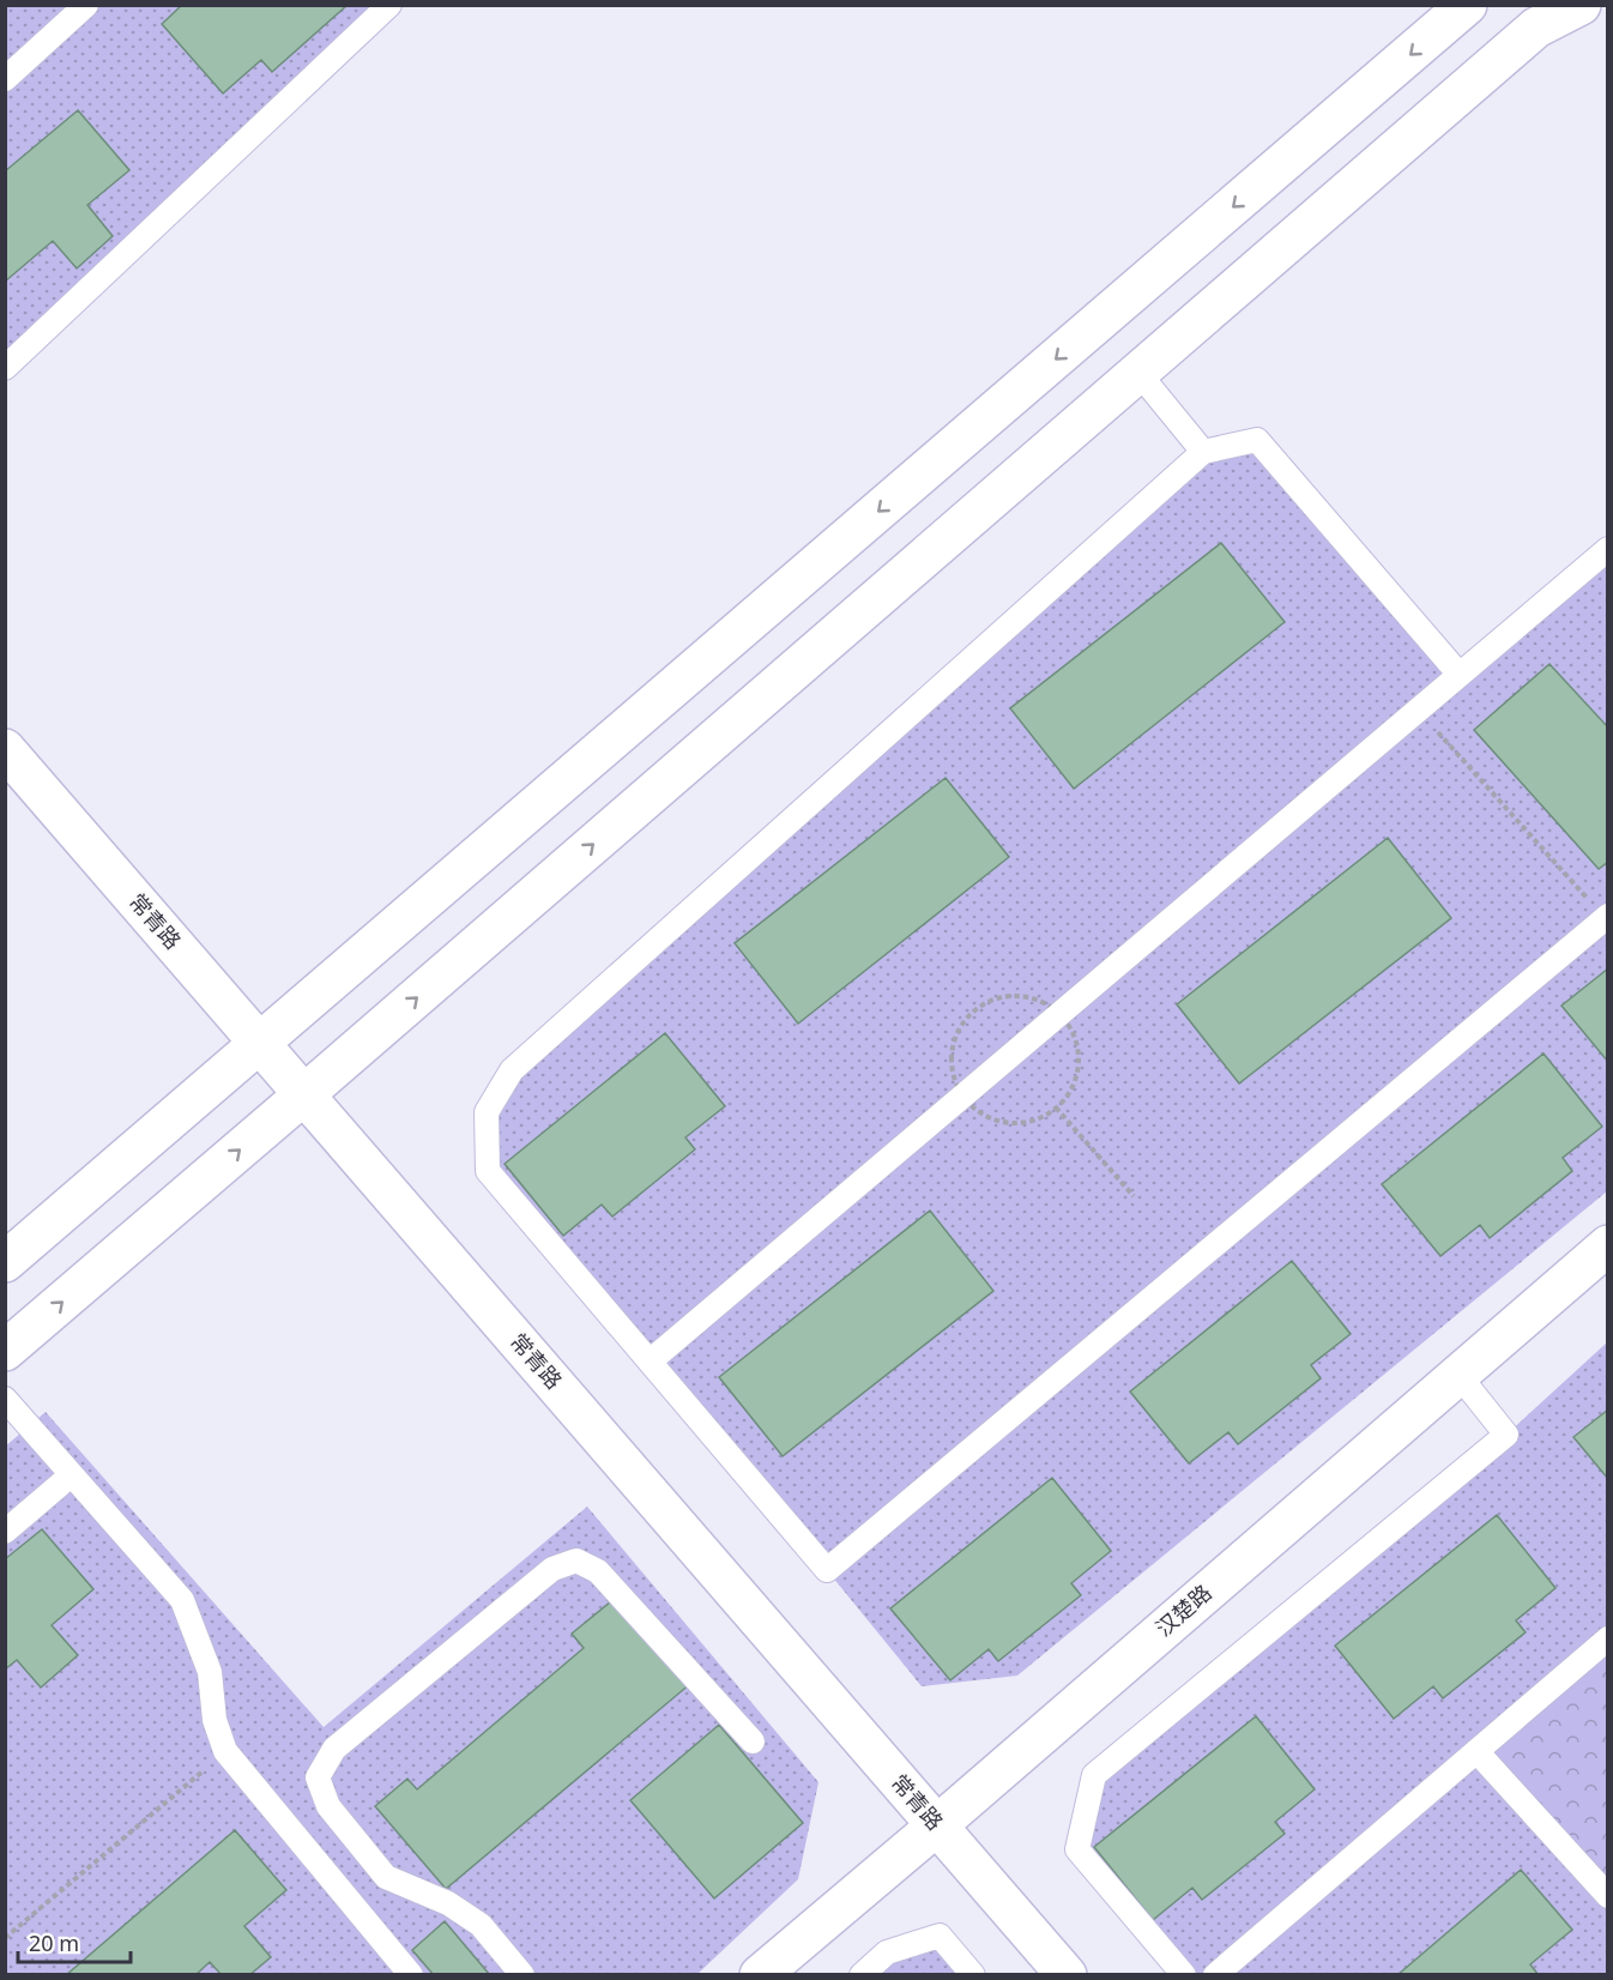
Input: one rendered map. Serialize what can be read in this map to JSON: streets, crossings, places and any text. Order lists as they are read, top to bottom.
{
  "streets": {
    "street": ["常青路", "汉楚路"]
  },
  "crossings": [
    ["常青路", "汉楚路"]
  ],
  "scale_bar": "20 m"
}
